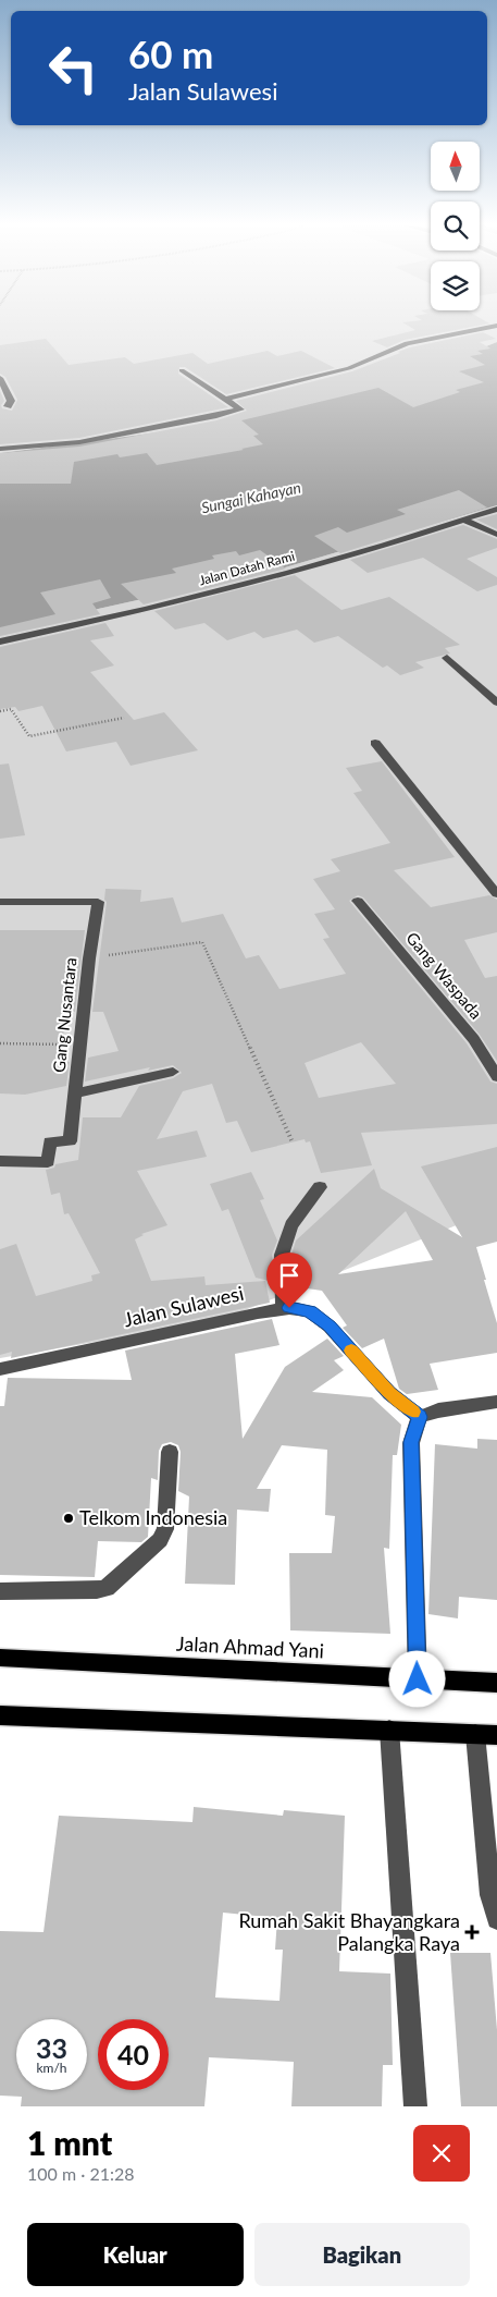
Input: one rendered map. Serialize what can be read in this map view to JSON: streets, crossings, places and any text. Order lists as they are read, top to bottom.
{
  "streets": {
    "main road": ["Jalan Ahmad Yani"],
    "street": [
      "Jalan Datah Rami",
      "Gang Waspada",
      "Gang Nusantara",
      "Jalan Sulawesi"
    ]
  },
  "water": ["Sungai Kahayan"],
  "places": {
    "other": ["Telkom Indonesia"],
    "health": ["Rumah Sakit Bhayangkara Palangka Raya"]
  },
  "north": "top",
  "page": {
    "turn": ["60 m", "Jalan Sulawesi"],
    "speed": "33 km/h",
    "limit": "40",
    "heading": ["1 mnt", "100 m · 21:28"],
    "buttons": ["Keluar", "Bagikan"]
  }
}
